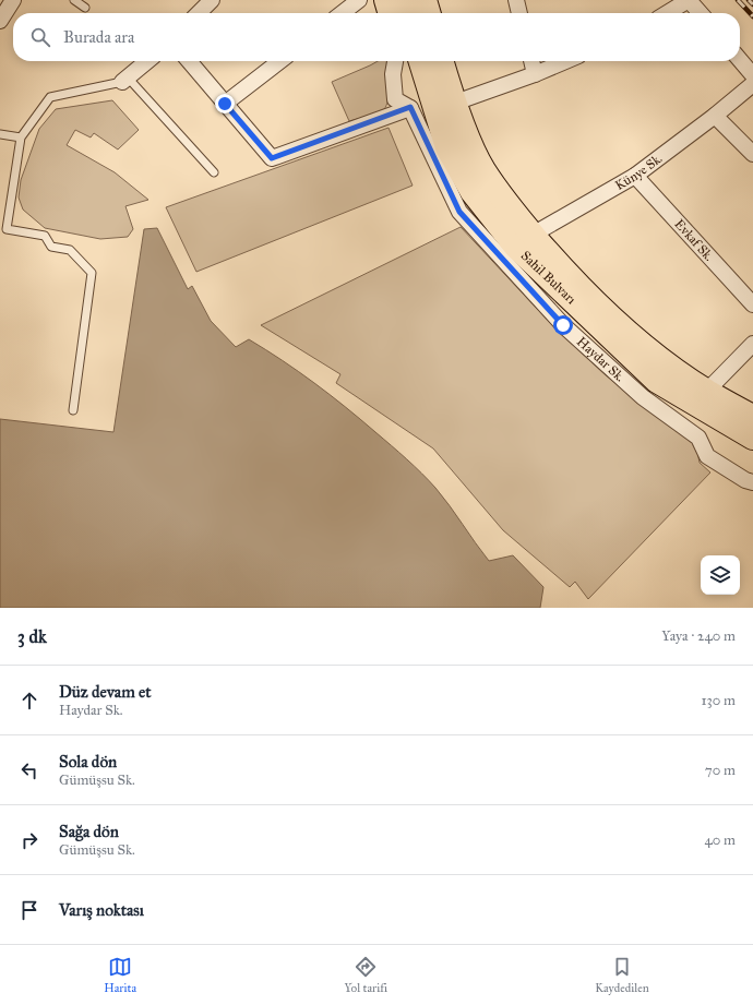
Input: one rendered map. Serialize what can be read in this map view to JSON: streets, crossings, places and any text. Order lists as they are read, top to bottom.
{
  "streets": {
    "highway": ["Sahil Bulvarı"],
    "street": ["Künye Sk.", "Evkaf Sk.", "Haydar Sk."]
  },
  "crossings": [
    ["Künye Sk.", "Evkaf Sk."],
    ["Künye Sk.", "Sahil Bulvarı"]
  ],
  "page": {
    "search": "Burada ara",
    "heading": ["3 dk", "Yaya · 240 m"],
    "list": [
      ["Düz devam et", "Haydar Sk.", "130 m"],
      ["Sola dön", "Gümüşsu Sk.", "70 m"],
      ["Sağa dön", "Gümüşsu Sk.", "40 m"],
      "Varış noktası"
    ],
    "nav": ["Harita", "Yol tarifi", "Kaydedilen"]
  }
}
